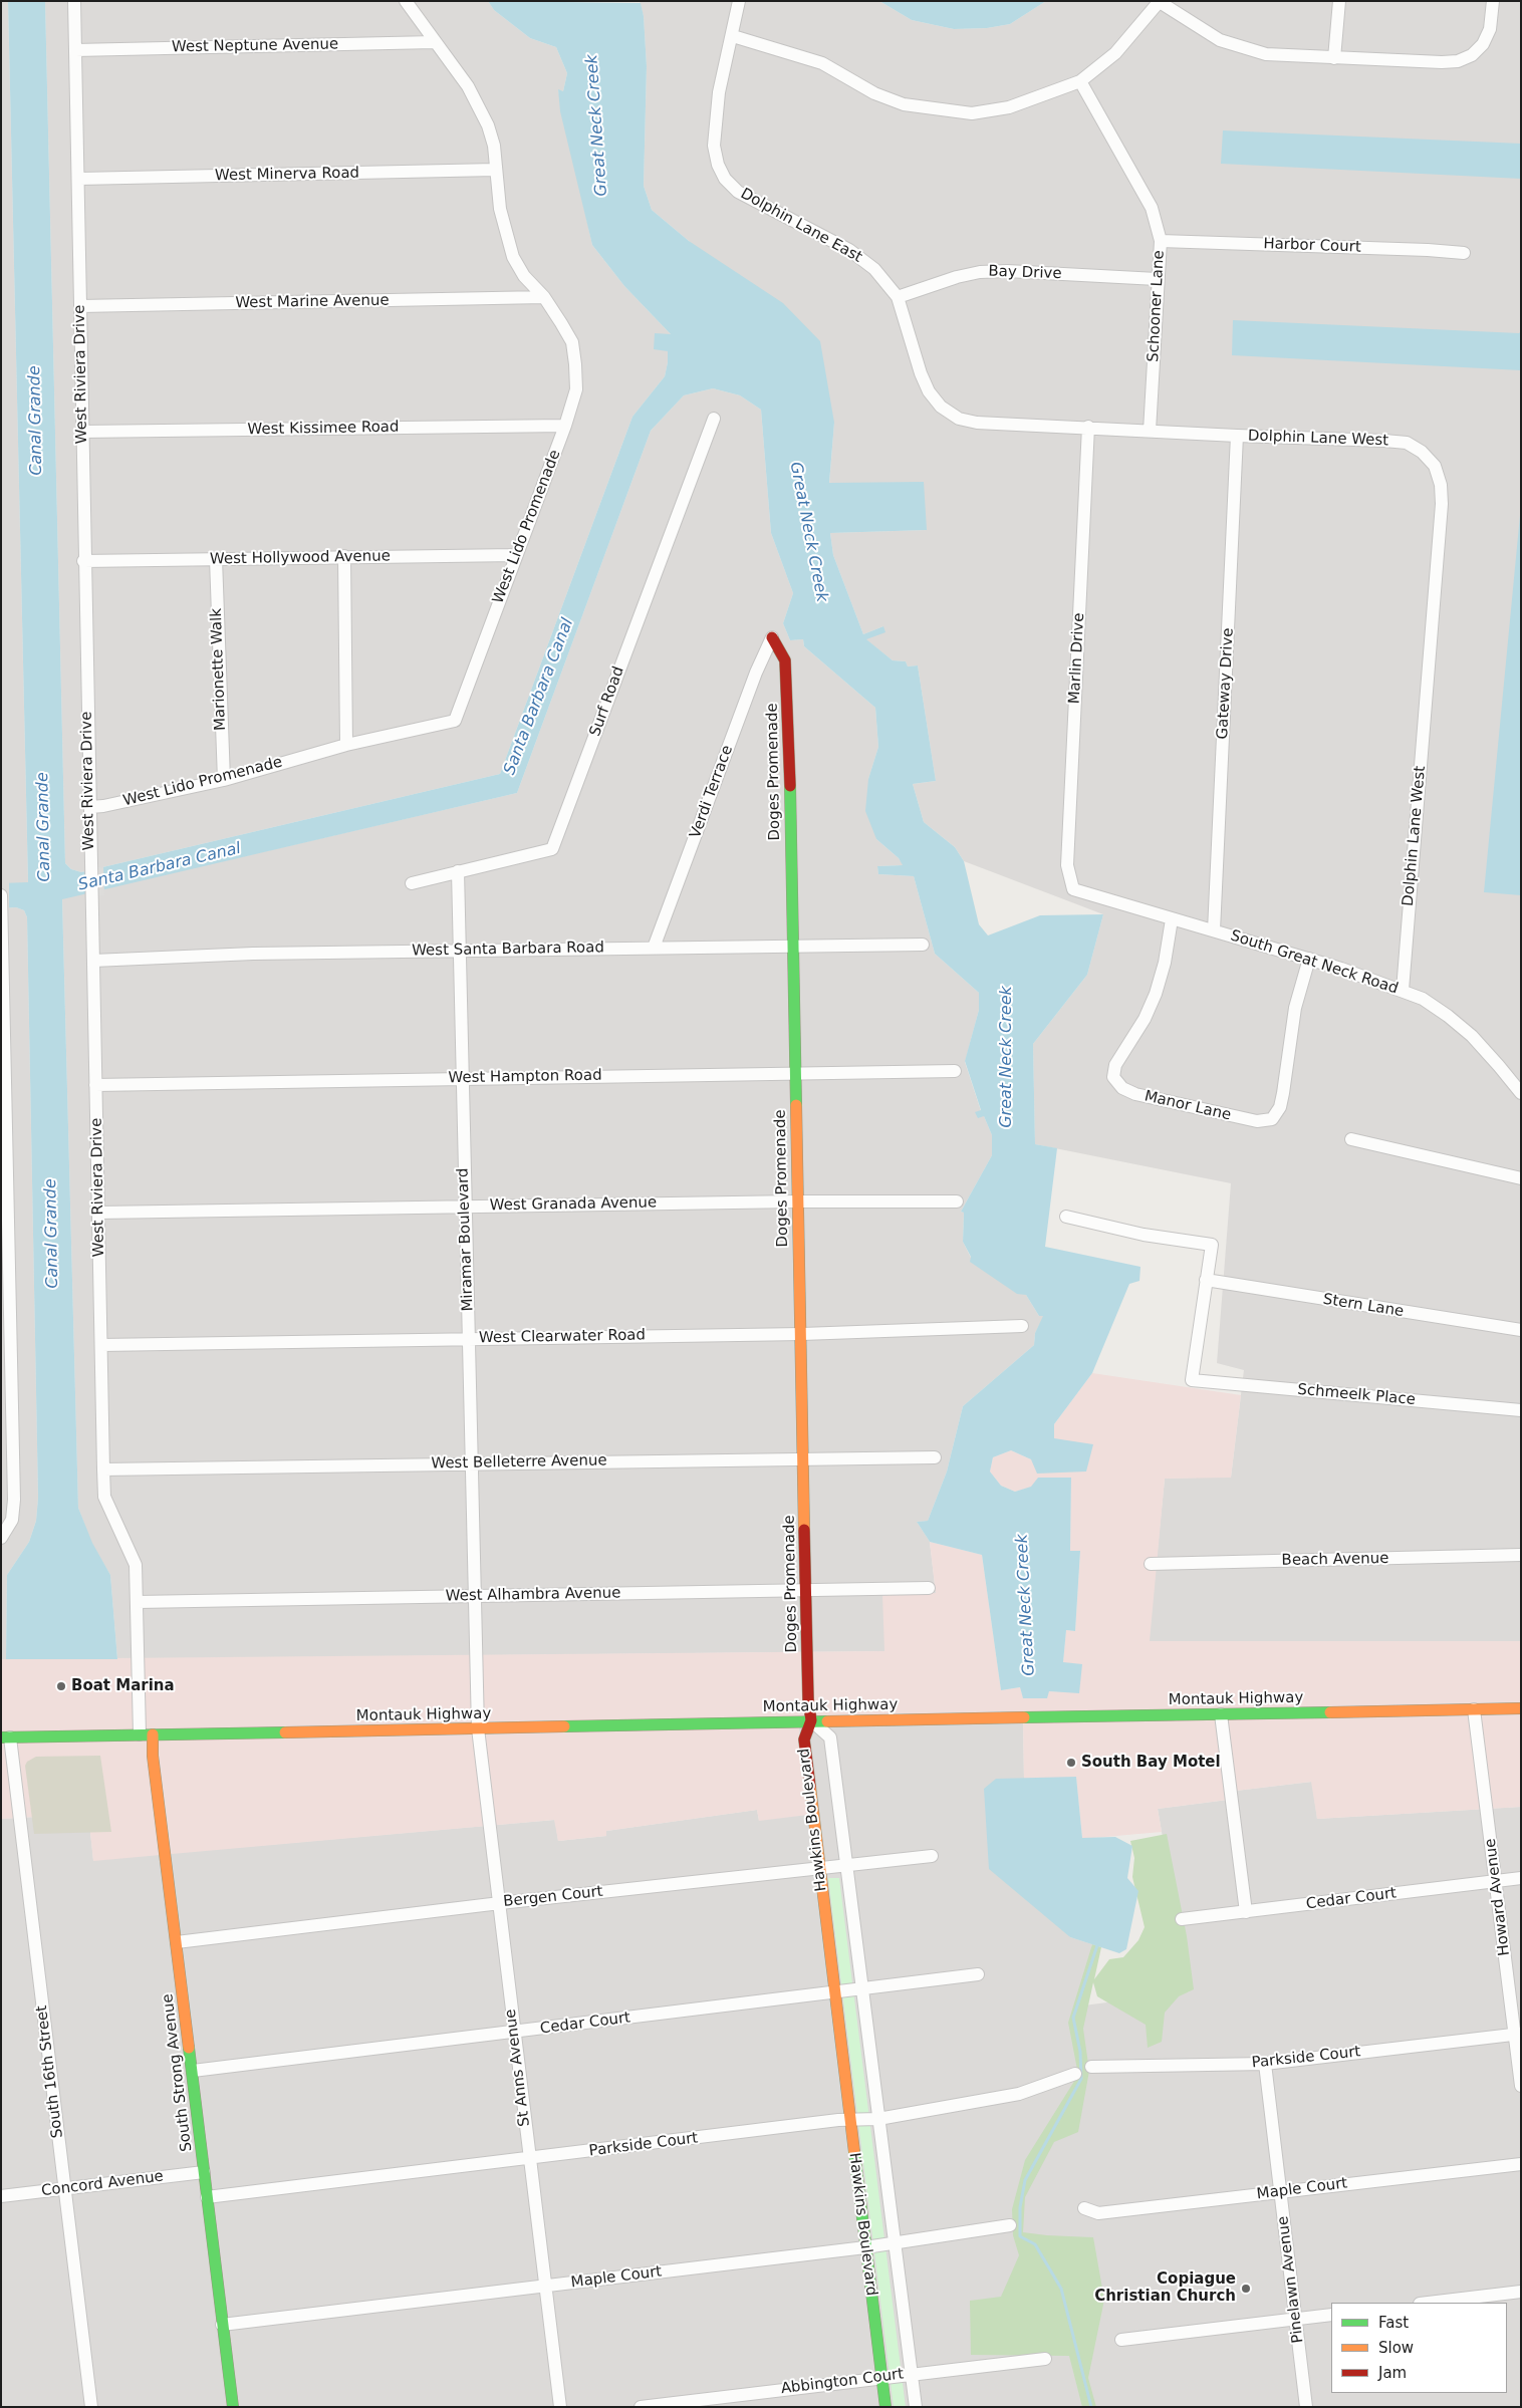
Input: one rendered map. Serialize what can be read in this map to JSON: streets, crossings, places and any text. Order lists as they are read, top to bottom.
{
  "streets": {
    "street": [
      "West Neptune Avenue",
      "West Minerva Road",
      "Dolphin Lane East",
      "Harbor Court",
      "Bay Drive",
      "West Marine Avenue",
      "Schooner Lane",
      "West Riviera Drive",
      "West Kissimee Road",
      "Dolphin Lane West",
      "West Lido Promenade",
      "West Hollywood Avenue",
      "Marlin Drive",
      "Marionette Walk",
      "Gateway Drive",
      "Surf Road",
      "Doges Promenade",
      "Verdi Terrace",
      "West Santa Barbara Road",
      "South Great Neck Road",
      "West Hampton Road",
      "Manor Lane",
      "West Granada Avenue",
      "Miramar Boulevard",
      "Stern Lane",
      "West Clearwater Road",
      "Schmeelk Place",
      "West Belleterre Avenue",
      "Beach Avenue",
      "West Alhambra Avenue",
      "Montauk Highway",
      "Hawkins Boulevard",
      "Bergen Court",
      "Howard Avenue",
      "Cedar Court",
      "Parkside Court",
      "St Anns Avenue",
      "South 16th Street",
      "South Strong Avenue",
      "Concord Avenue",
      "Maple Court",
      "Pinelawn Avenue",
      "Abbington Court"
    ]
  },
  "crossings": [
    ["West Neptune Avenue", "West Riviera Drive"],
    ["West Neptune Avenue", "West Lido Promenade"],
    ["West Minerva Road", "West Riviera Drive"],
    ["West Minerva Road", "West Lido Promenade"],
    ["Dolphin Lane East", "Bay Drive"],
    ["Dolphin Lane East", "Dolphin Lane West"],
    ["Harbor Court", "Schooner Lane"],
    ["Bay Drive", "Schooner Lane"],
    ["Bay Drive", "Dolphin Lane West"],
    ["West Marine Avenue", "West Riviera Drive"],
    ["West Marine Avenue", "West Lido Promenade"],
    ["Schooner Lane", "Dolphin Lane West"],
    ["West Riviera Drive", "West Kissimee Road"],
    ["West Riviera Drive", "West Lido Promenade"],
    ["West Riviera Drive", "West Hollywood Avenue"],
    ["West Riviera Drive", "West Santa Barbara Road"],
    ["West Riviera Drive", "West Hampton Road"],
    ["West Riviera Drive", "West Granada Avenue"],
    ["West Riviera Drive", "West Clearwater Road"],
    ["West Riviera Drive", "West Belleterre Avenue"],
    ["West Riviera Drive", "West Alhambra Avenue"],
    ["West Riviera Drive", "Montauk Highway"],
    ["West Riviera Drive", "South Strong Avenue"],
    ["West Kissimee Road", "West Lido Promenade"],
    ["Dolphin Lane West", "Marlin Drive"],
    ["Dolphin Lane West", "Gateway Drive"],
    ["Dolphin Lane West", "South Great Neck Road"],
    ["West Lido Promenade", "West Hollywood Avenue"],
    ["West Lido Promenade", "Marionette Walk"],
    ["West Hollywood Avenue", "Marionette Walk"],
    ["Marlin Drive", "South Great Neck Road"],
    ["Gateway Drive", "South Great Neck Road"],
    ["Surf Road", "Miramar Boulevard"],
    ["Doges Promenade", "Verdi Terrace"],
    ["Doges Promenade", "West Santa Barbara Road"],
    ["Doges Promenade", "West Hampton Road"],
    ["Doges Promenade", "West Granada Avenue"],
    ["Doges Promenade", "West Clearwater Road"],
    ["Doges Promenade", "West Belleterre Avenue"],
    ["Doges Promenade", "West Alhambra Avenue"],
    ["Doges Promenade", "Montauk Highway"],
    ["Doges Promenade", "Hawkins Boulevard"],
    ["Verdi Terrace", "West Santa Barbara Road"],
    ["West Santa Barbara Road", "Miramar Boulevard"],
    ["South Great Neck Road", "Manor Lane"],
    ["West Hampton Road", "Miramar Boulevard"],
    ["West Granada Avenue", "Miramar Boulevard"],
    ["Miramar Boulevard", "West Clearwater Road"],
    ["Miramar Boulevard", "West Belleterre Avenue"],
    ["Miramar Boulevard", "West Alhambra Avenue"],
    ["Miramar Boulevard", "Montauk Highway"],
    ["Miramar Boulevard", "St Anns Avenue"],
    ["Stern Lane", "Schmeelk Place"],
    ["Montauk Highway", "Hawkins Boulevard"],
    ["Montauk Highway", "Howard Avenue"],
    ["Montauk Highway", "St Anns Avenue"],
    ["Montauk Highway", "South 16th Street"],
    ["Montauk Highway", "South Strong Avenue"],
    ["Hawkins Boulevard", "Bergen Court"],
    ["Hawkins Boulevard", "Cedar Court"],
    ["Hawkins Boulevard", "Parkside Court"],
    ["Hawkins Boulevard", "Maple Court"],
    ["Hawkins Boulevard", "Abbington Court"],
    ["Bergen Court", "St Anns Avenue"],
    ["Bergen Court", "South Strong Avenue"],
    ["Howard Avenue", "Cedar Court"],
    ["Howard Avenue", "Parkside Court"],
    ["Cedar Court", "St Anns Avenue"],
    ["Cedar Court", "South Strong Avenue"],
    ["Parkside Court", "St Anns Avenue"],
    ["Parkside Court", "South Strong Avenue"],
    ["Parkside Court", "Pinelawn Avenue"],
    ["St Anns Avenue", "Maple Court"],
    ["South 16th Street", "Concord Avenue"],
    ["South Strong Avenue", "Concord Avenue"],
    ["South Strong Avenue", "Maple Court"],
    ["Maple Court", "Pinelawn Avenue"]
  ],
  "water": ["Great Neck Creek", "Canal Grande", "Santa Barbara Canal"],
  "places": ["Boat Marina", "South Bay Motel", "Copiague Christian Church"],
  "legend": ["Fast", "Slow", "Jam"]
}
